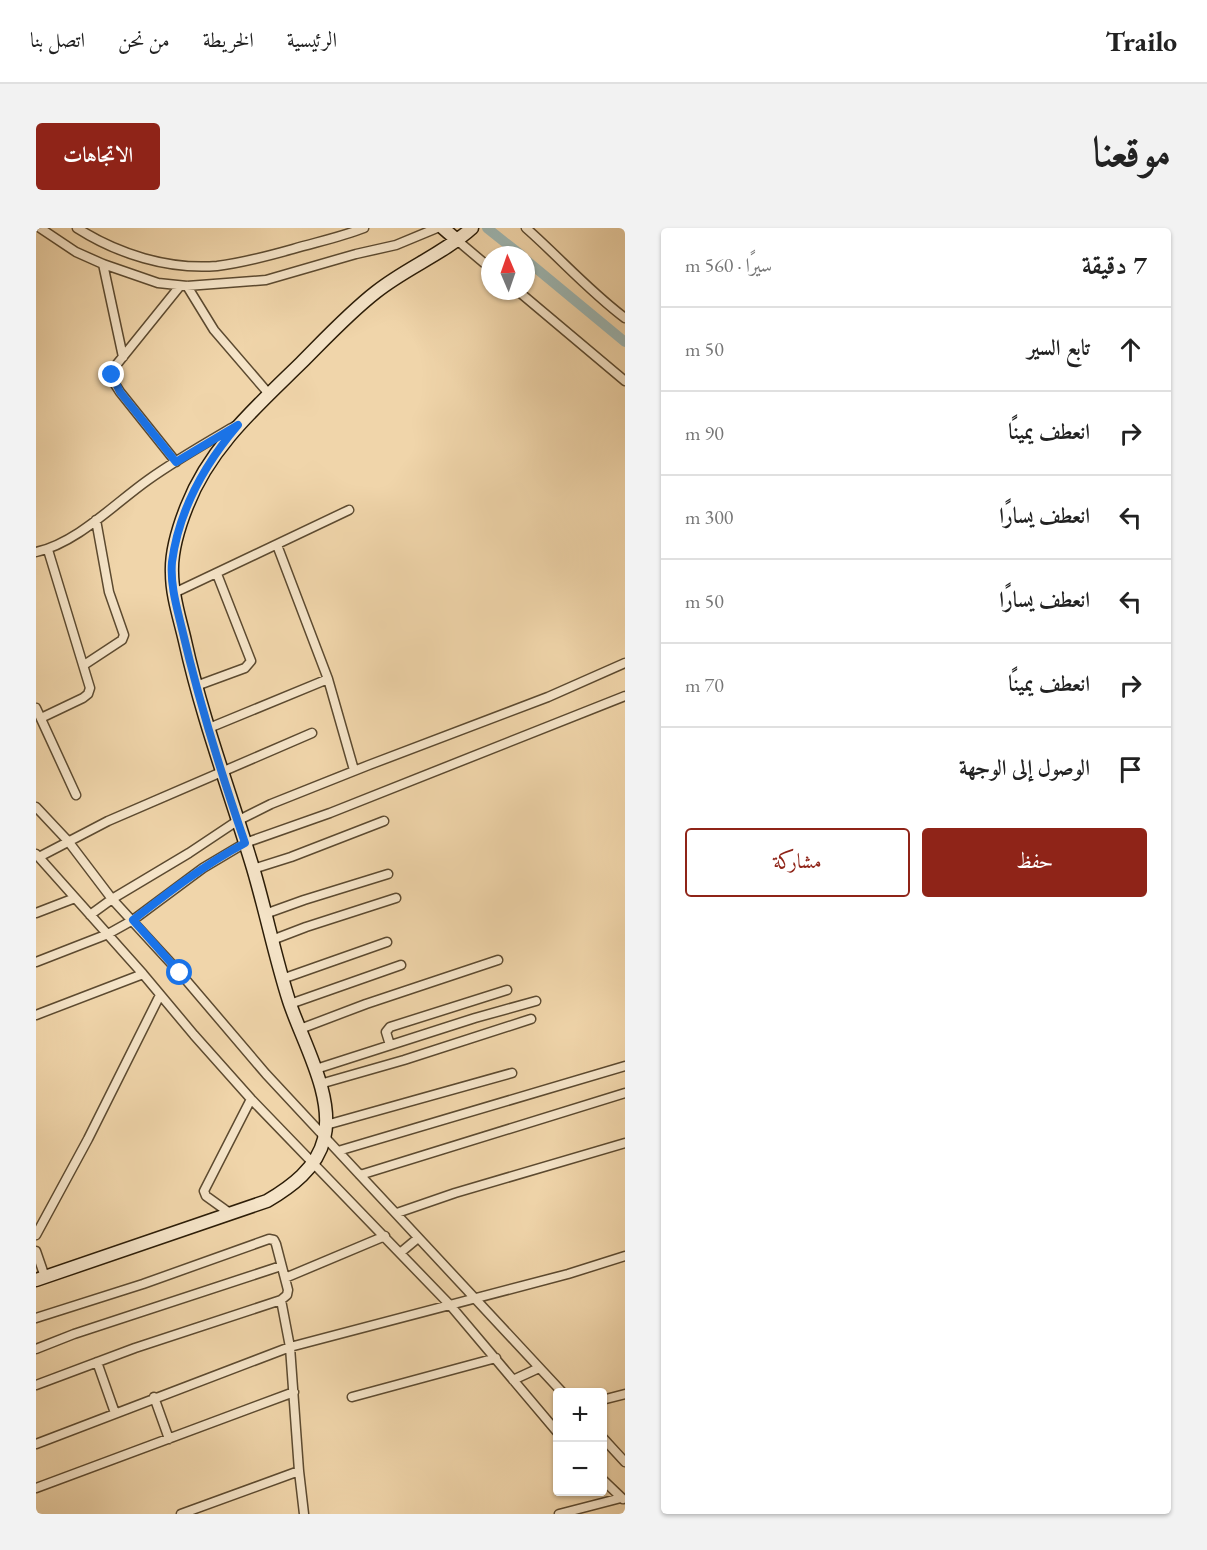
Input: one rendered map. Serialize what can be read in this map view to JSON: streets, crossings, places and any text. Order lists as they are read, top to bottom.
{
  "north": "top",
  "page": {
    "header": "Trailo",
    "nav": [
      "الرئيسية",
      "الخريطة",
      "من نحن",
      "اتصل بنا"
    ],
    "title": "موقعنا",
    "buttons": [
      "الاتجاهات",
      ["حفظ", "مشاركة"]
    ],
    "heading": ["7 دقيقة", "سيرًا · 560 m"],
    "list": [
      ["تابع السير", "50 m"],
      ["انعطف يمينًا", "90 m"],
      ["انعطف يسارًا", "300 m"],
      ["انعطف يسارًا", "50 m"],
      ["انعطف يمينًا", "70 m"],
      "الوصول إلى الوجهة"
    ],
    "map_buttons": ["+", "−"]
  }
}
